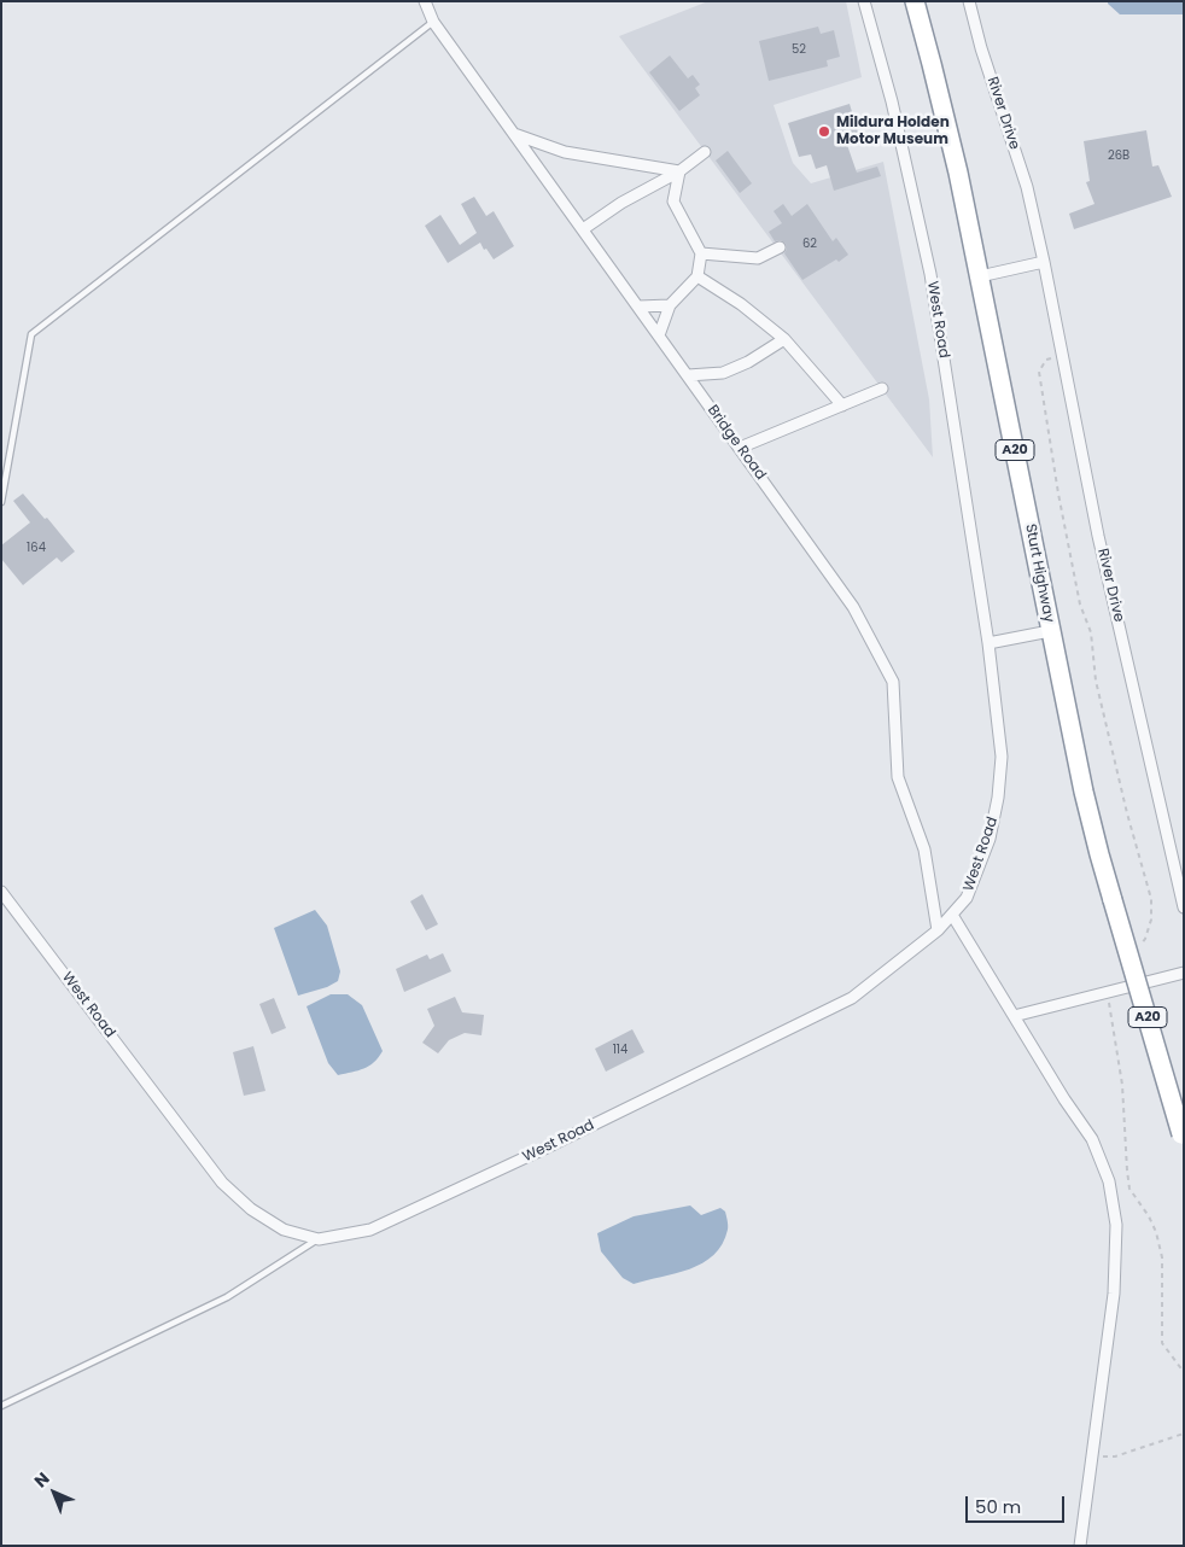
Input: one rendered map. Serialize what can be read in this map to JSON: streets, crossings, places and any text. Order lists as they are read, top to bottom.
{
  "streets": {
    "highway": ["A20", "Sturt Highway"],
    "street": ["River Drive", "West Road", "Bridge Road"]
  },
  "crossings": [
    ["West Road", "Bridge Road"]
  ],
  "places": ["Mildura Holden Motor Museum"],
  "house_numbers": [
    "52",
    "26B",
    "62",
    "164",
    "114"
  ],
  "scale_bar": "50 m",
  "north": "top left"
}
